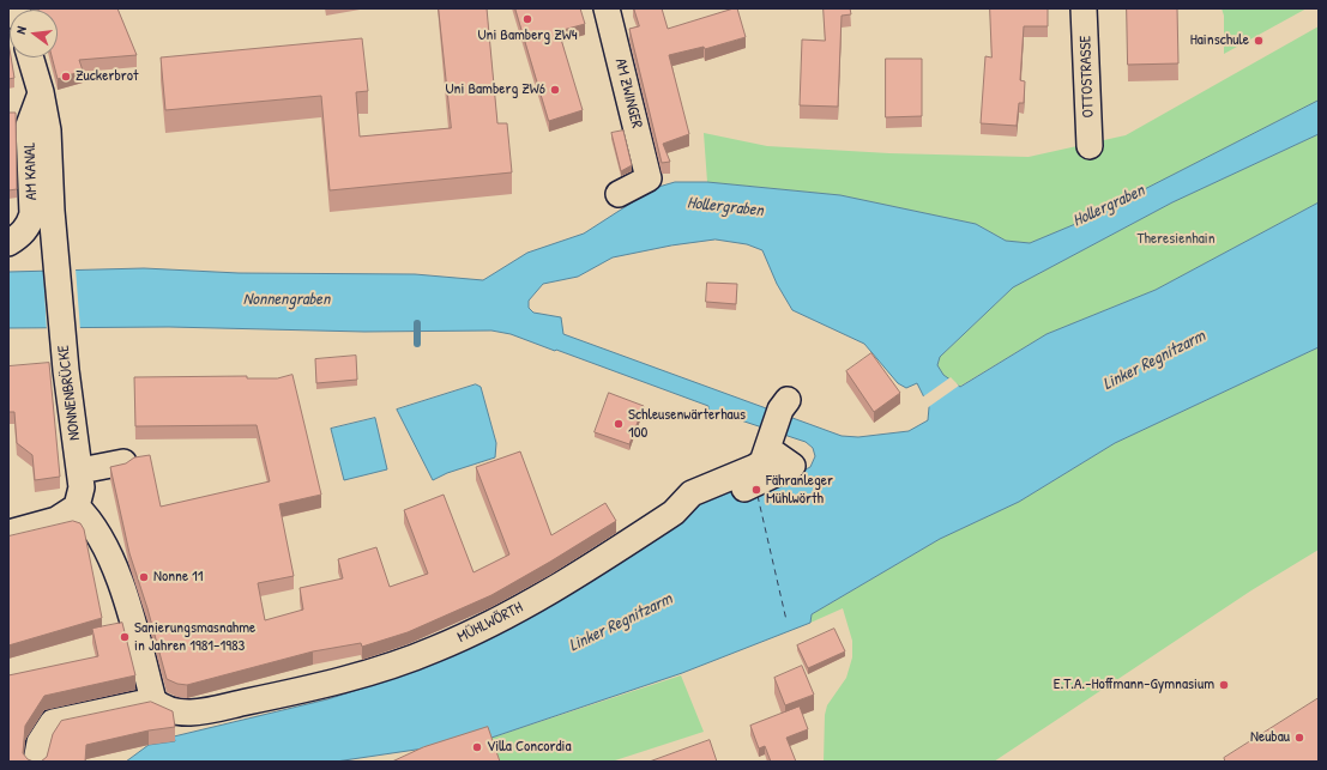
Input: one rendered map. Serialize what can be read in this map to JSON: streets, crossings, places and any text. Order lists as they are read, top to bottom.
{
  "streets": {
    "street": [
      "OTTOSTRASSE",
      "AM ZWINGER",
      "AM KANAL",
      "NONNENBRÜCKE",
      "MÜHLWÖRTH"
    ]
  },
  "crossings": [
    ["AM KANAL", "NONNENBRÜCKE"]
  ],
  "water": ["Hollergraben", "Nonnengraben", "Linker Regnitzarm"],
  "parks": ["Theresienhain"],
  "places": [
    "Uni Bamberg ZW4",
    "Hainschule",
    "Zuckerbrot",
    "Uni Bamberg ZW6",
    "Schleusenwärterhaus 100",
    "Fähranleger Mühlwörth",
    "Nonne 11",
    "Sanierungsmasnahme in Jahren 1981–1983",
    "E.T.A.-Hoffmann-Gymnasium",
    "Neubau",
    "Villa Concordia"
  ],
  "north": "left"
}
